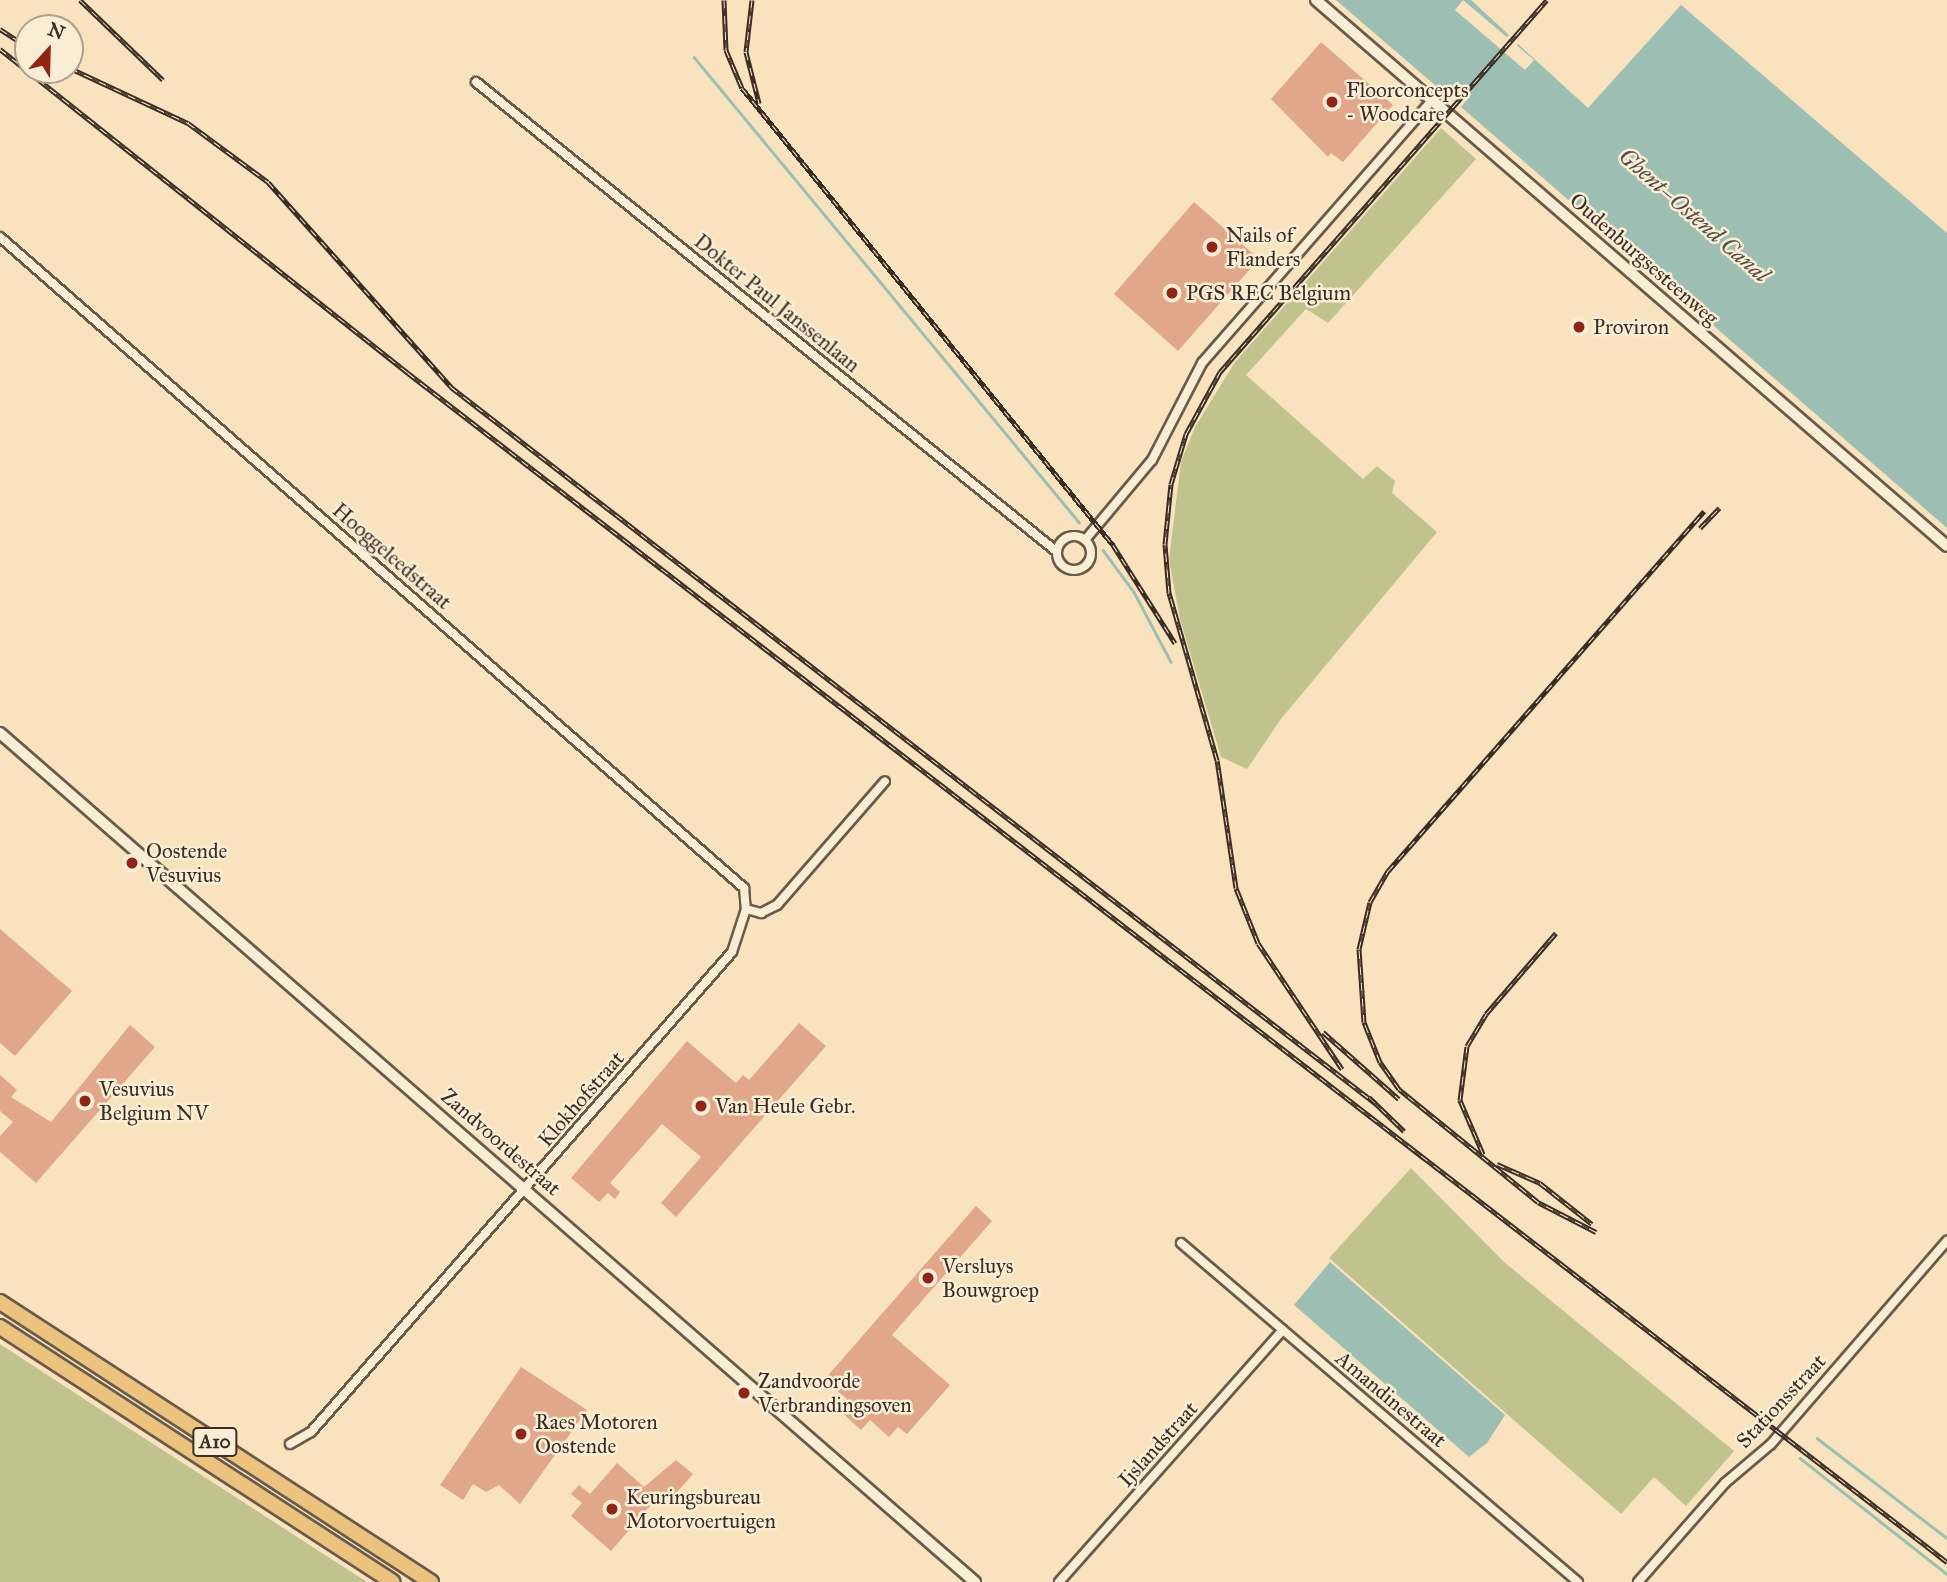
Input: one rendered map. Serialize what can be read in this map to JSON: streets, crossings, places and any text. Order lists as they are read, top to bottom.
{
  "streets": {
    "highway": ["A10"],
    "main road": ["Oudenburgsesteenweg", "Zandvoordestraat"],
    "street": [
      "Dokter Paul Janssenlaan",
      "Hooggeleedstraat",
      "Klokhofstraat",
      "Amandinestraat",
      "Stationsstraat",
      "Ijslandstraat"
    ]
  },
  "crossings": [
    ["Oudenburgsesteenweg", "Dokter Paul Janssenlaan"],
    ["Hooggeleedstraat", "Klokhofstraat"],
    ["Klokhofstraat", "Zandvoordestraat"],
    ["Amandinestraat", "Ijslandstraat"]
  ],
  "water": ["Ghent–Ostend Canal"],
  "places": [
    "Floorconcepts - Woodcare",
    "Nails of Flanders",
    "PGS REC Belgium",
    "Proviron",
    "Oostende Vesuvius",
    "Vesuvius Belgium NV",
    "Van Heule Gebr.",
    "Versluys Bouwgroep",
    "Zandvoorde Verbrandingsoven",
    "Raes Motoren Oostende",
    "Keuringsbureau Motorvoertuigen"
  ],
  "north": "top"
}
